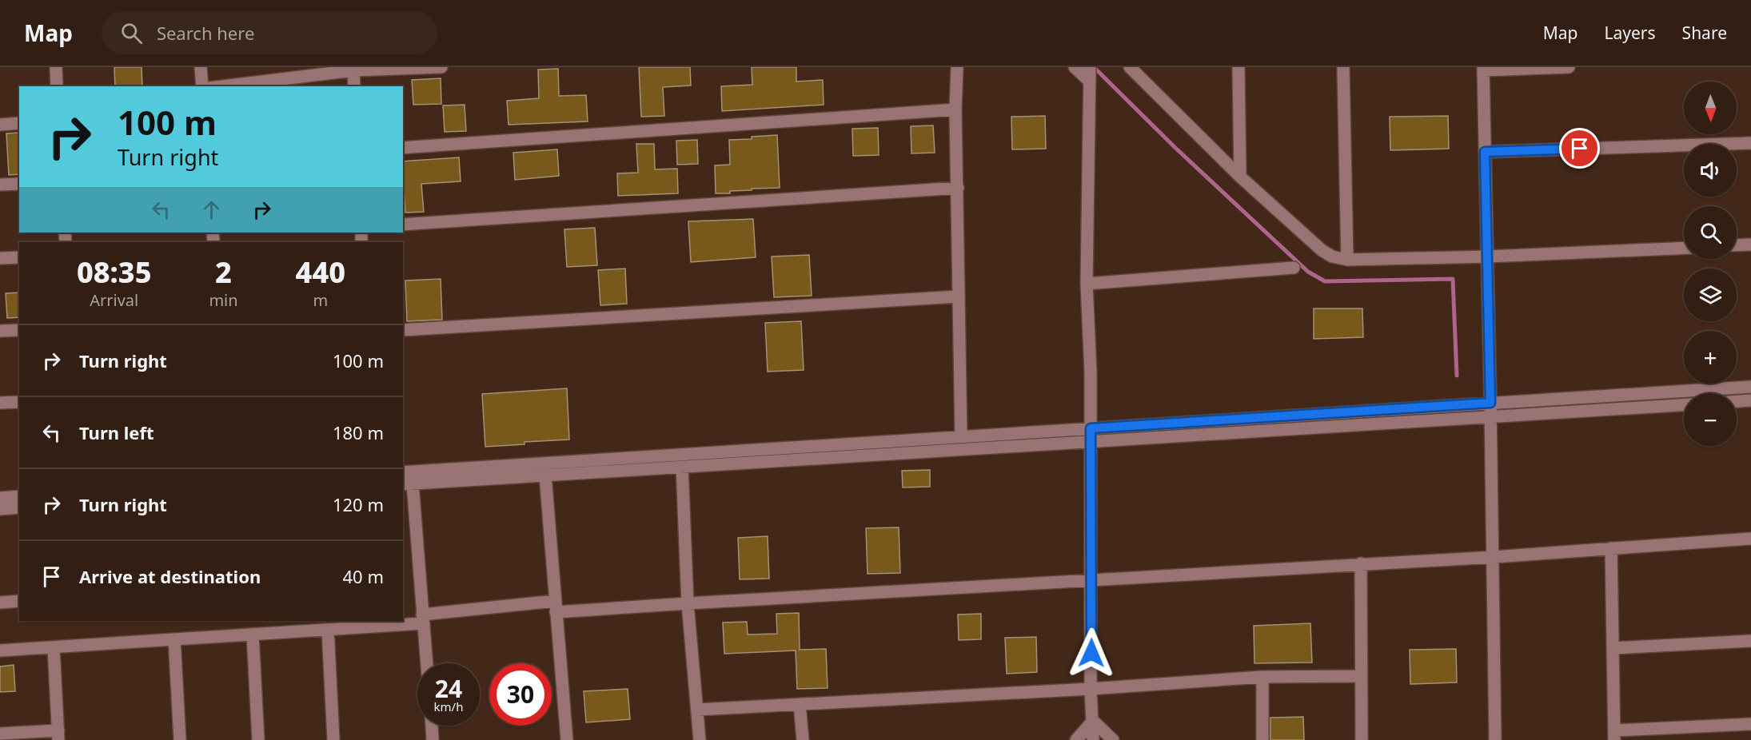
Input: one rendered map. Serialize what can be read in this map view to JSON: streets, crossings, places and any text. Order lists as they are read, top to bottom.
{
  "north": "bottom",
  "page": {
    "header": "Map",
    "search": "Search here",
    "nav": ["Map", "Layers", "Share"],
    "map_buttons": ["+", "−"],
    "turn": ["100 m", "Turn right"],
    "eta": [
      "08:35",
      "Arrival",
      "2",
      "min",
      "440",
      "m"
    ],
    "list": [
      {
        "name": "Turn right",
        "value": "100 m"
      },
      {
        "name": "Turn left",
        "value": "180 m"
      },
      {
        "name": "Turn right",
        "value": "120 m"
      },
      {
        "name": "Arrive at destination",
        "value": "40 m"
      }
    ],
    "speed": "24 km/h",
    "limit": "30"
  }
}
